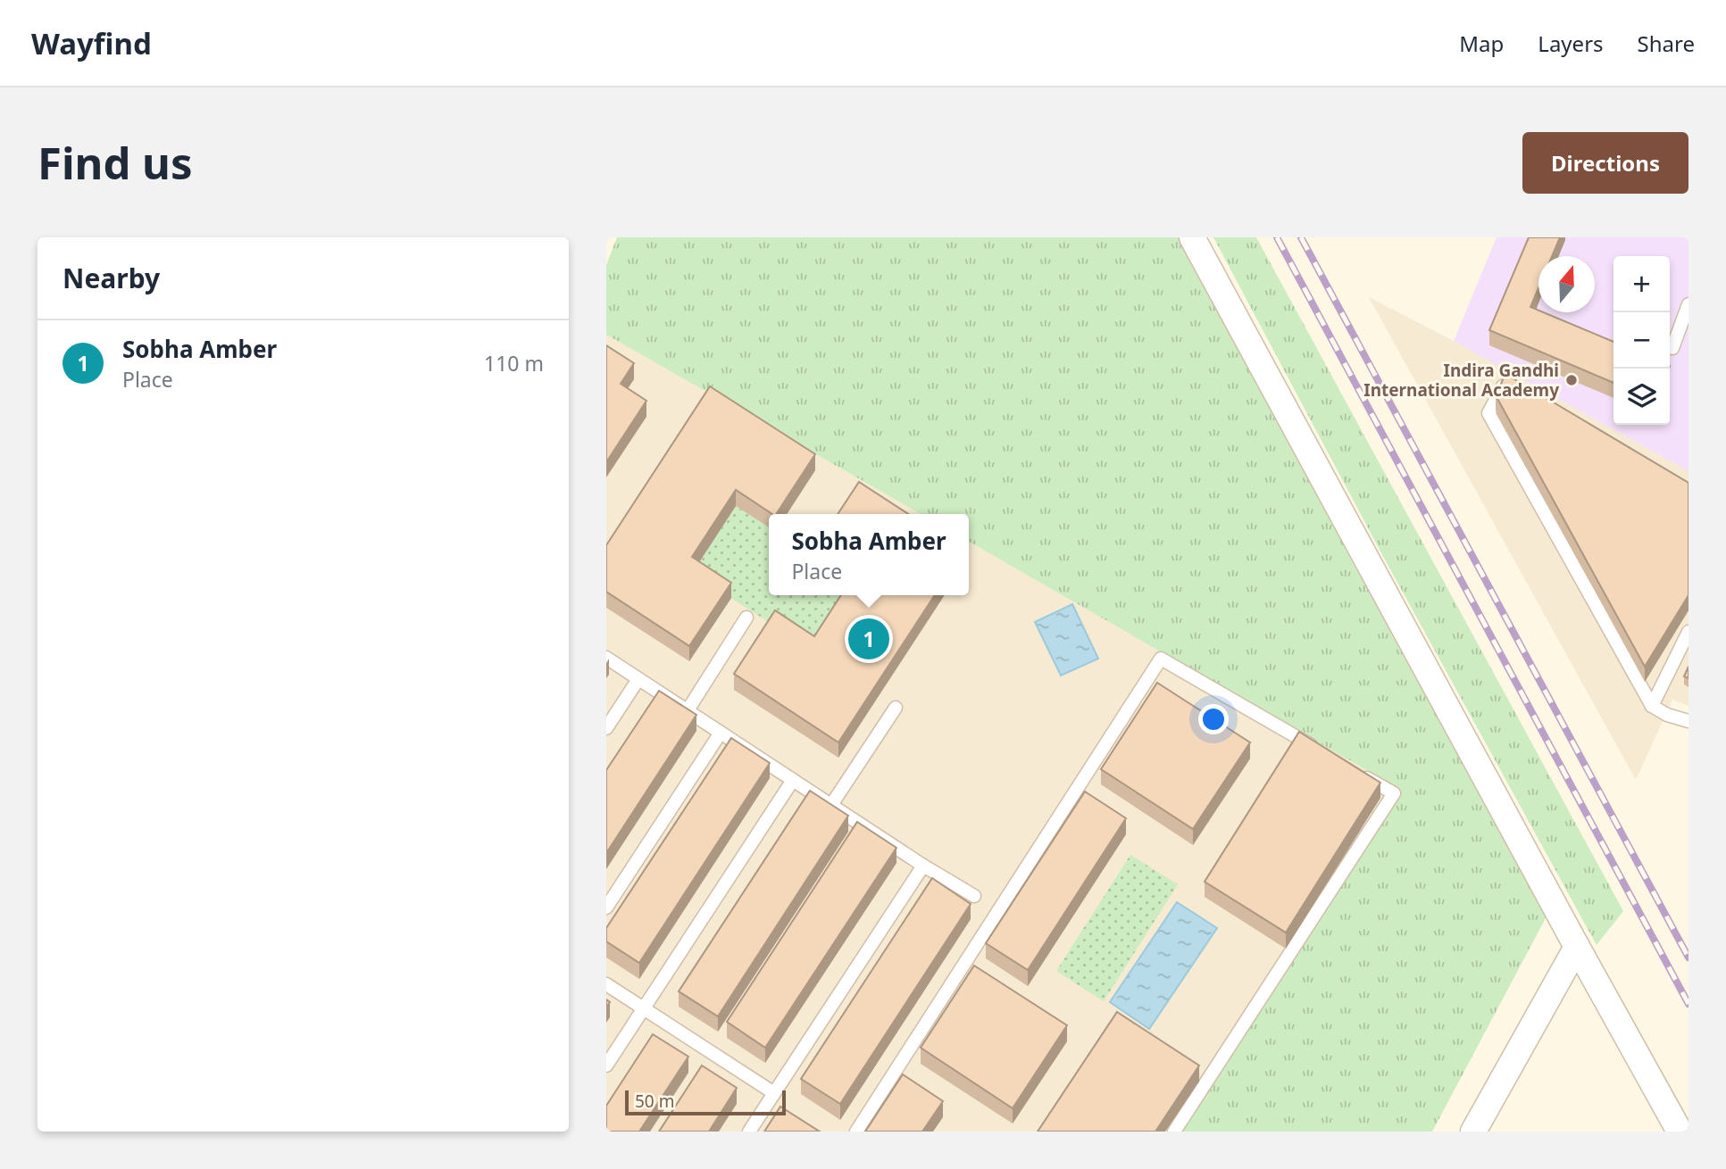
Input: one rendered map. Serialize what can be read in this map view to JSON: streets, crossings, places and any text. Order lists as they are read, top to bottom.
{
  "places": ["Indira Gandhi International Academy"],
  "scale_bar": "50 m",
  "north": "top",
  "page": {
    "header": "Wayfind",
    "nav": ["Map", "Layers", "Share"],
    "buttons": "Directions",
    "title": "Find us",
    "heading": "Nearby",
    "map_buttons": ["+", "−"],
    "list": [
      {
        "mark": "1",
        "name": "Sobha Amber",
        "note": "Place",
        "value": "110 m"
      }
    ],
    "popup": ["Sobha Amber", "Place"],
    "pins": "1",
    "scale": "50 m"
  }
}
